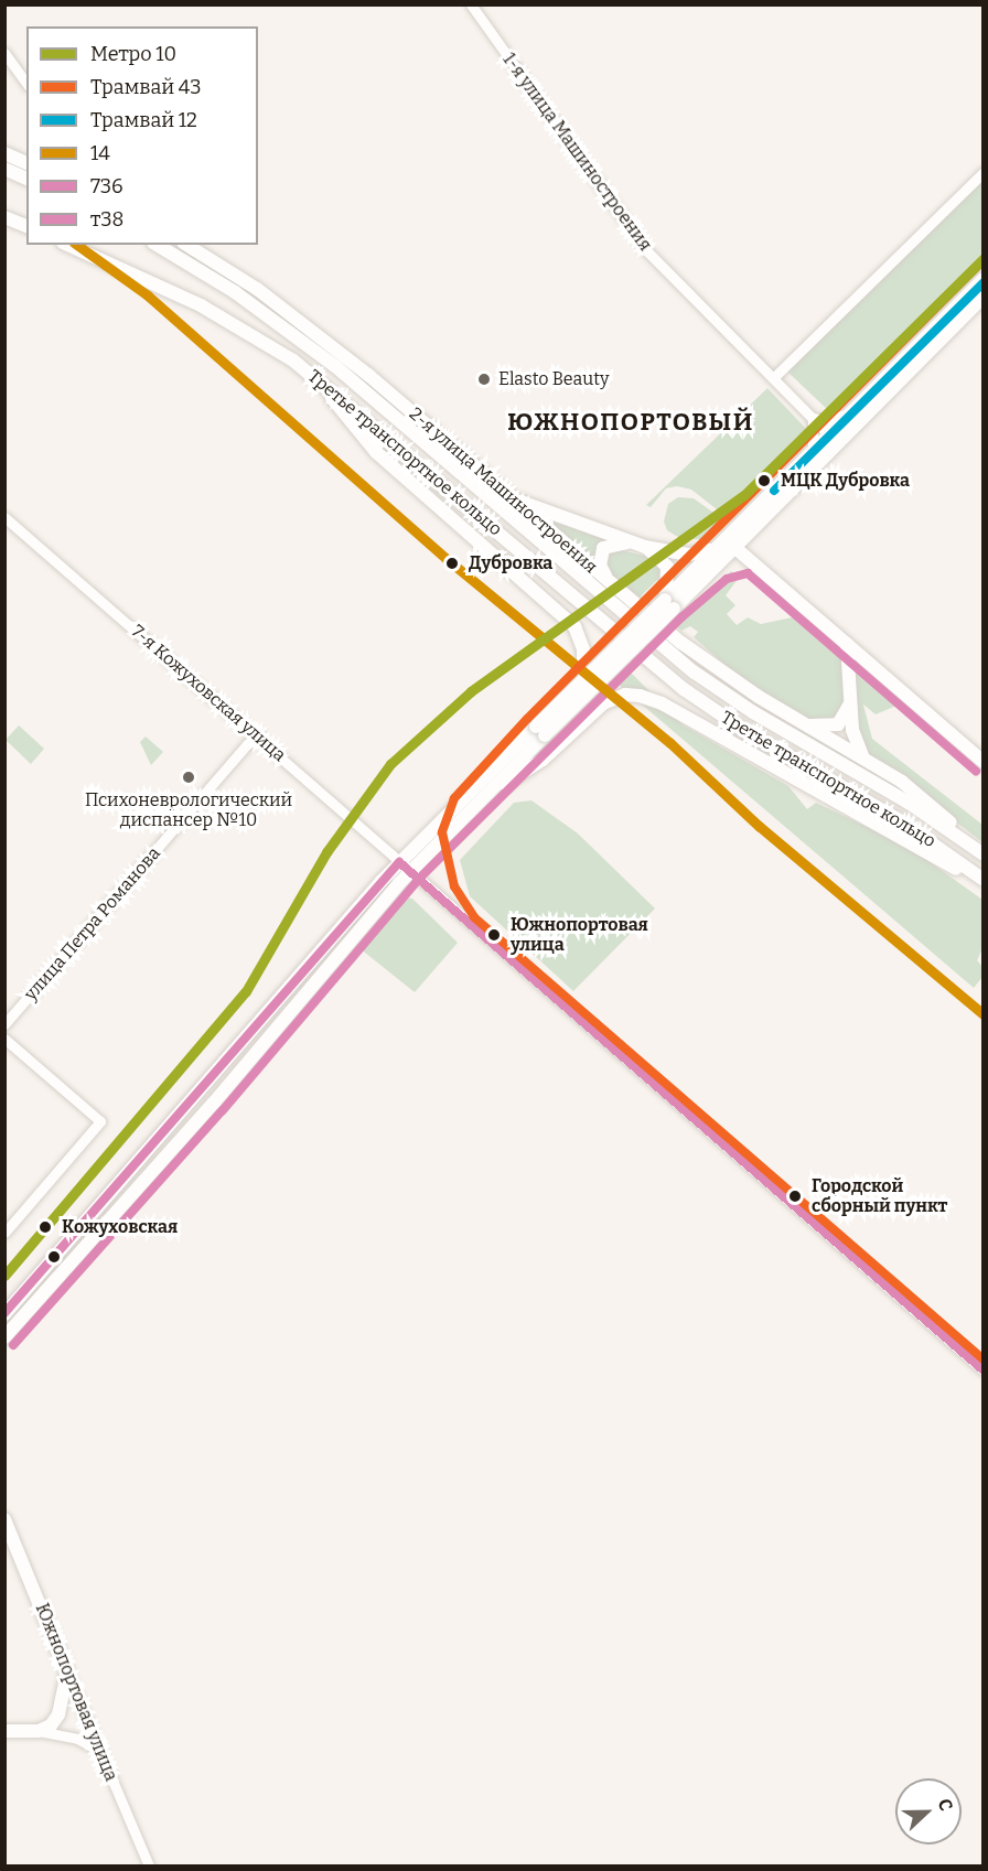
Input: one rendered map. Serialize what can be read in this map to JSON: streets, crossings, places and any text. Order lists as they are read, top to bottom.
{
  "streets": {
    "main road": ["Третье транспортное кольцо", "2-я улица Машиностроения", "Южнопортовая улица"],
    "street": ["1-я улица Машиностроения", "7-я Кожуховская улица", "улица Петра Романова"]
  },
  "crossings": [
    ["Третье транспортное кольцо", "2-я улица Машиностроения"],
    ["7-я Кожуховская улица", "улица Петра Романова"]
  ],
  "districts": ["ЮЖНОПОРТОВЫЙ"],
  "places": [
    "Elasto Beauty",
    "МЦК Дубровка",
    "Дубровка",
    "Психоневрологический диспансер №10",
    "Южнопортовая улица",
    "Городской сборный пункт",
    "Кожуховская"
  ],
  "lines": [
    "transit line 14",
    "metro line 10",
    "tram line 43",
    "tram line 12",
    "transit line т38",
    "transit line 736"
  ],
  "legend": [
    "Метро 10",
    "Трамвай 43",
    "Трамвай 12",
    "14",
    "736",
    "т38"
  ],
  "north": "right"
}
